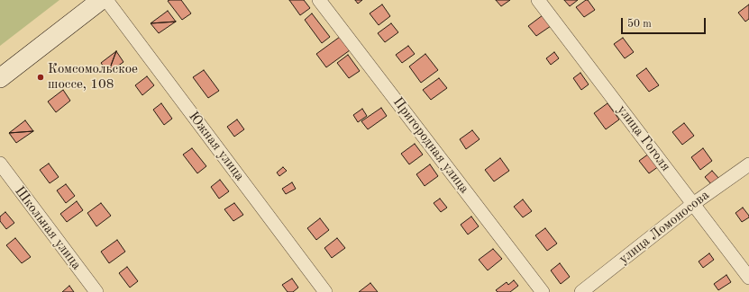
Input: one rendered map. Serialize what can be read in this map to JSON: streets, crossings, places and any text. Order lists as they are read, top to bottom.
{
  "streets": {
    "street": [
      "улица Гоголя",
      "Пригородная улица",
      "Южная улица",
      "улица Ломоносова",
      "Школьная улица"
    ]
  },
  "crossings": [
    ["улица Гоголя", "улица Ломоносова"]
  ],
  "places": ["Комсомольское шоссе, 108"],
  "scale_bar": "50 m"
}
